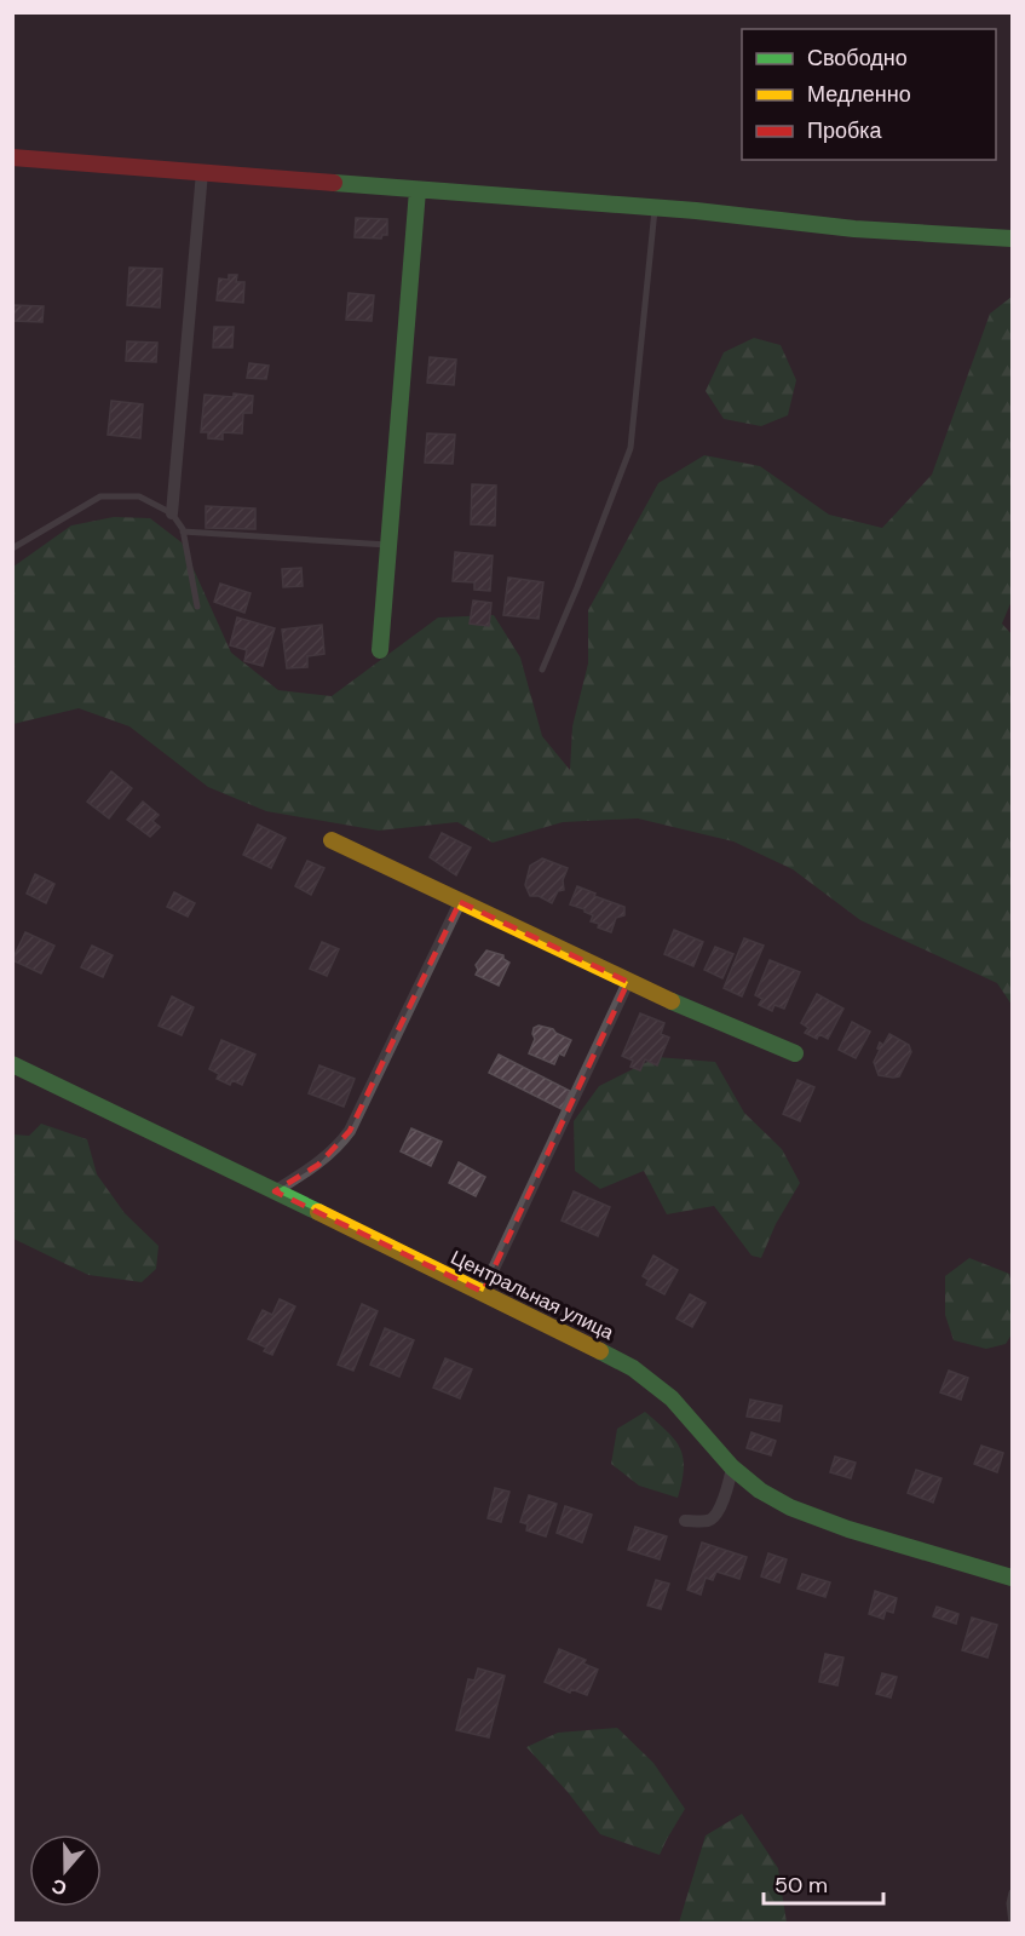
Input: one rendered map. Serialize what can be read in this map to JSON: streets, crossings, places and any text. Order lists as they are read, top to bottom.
{
  "streets": {
    "street": ["Центральная улица"]
  },
  "legend": ["Свободно", "Медленно", "Пробка"],
  "scale_bar": "50 m",
  "north": "bottom"
}
